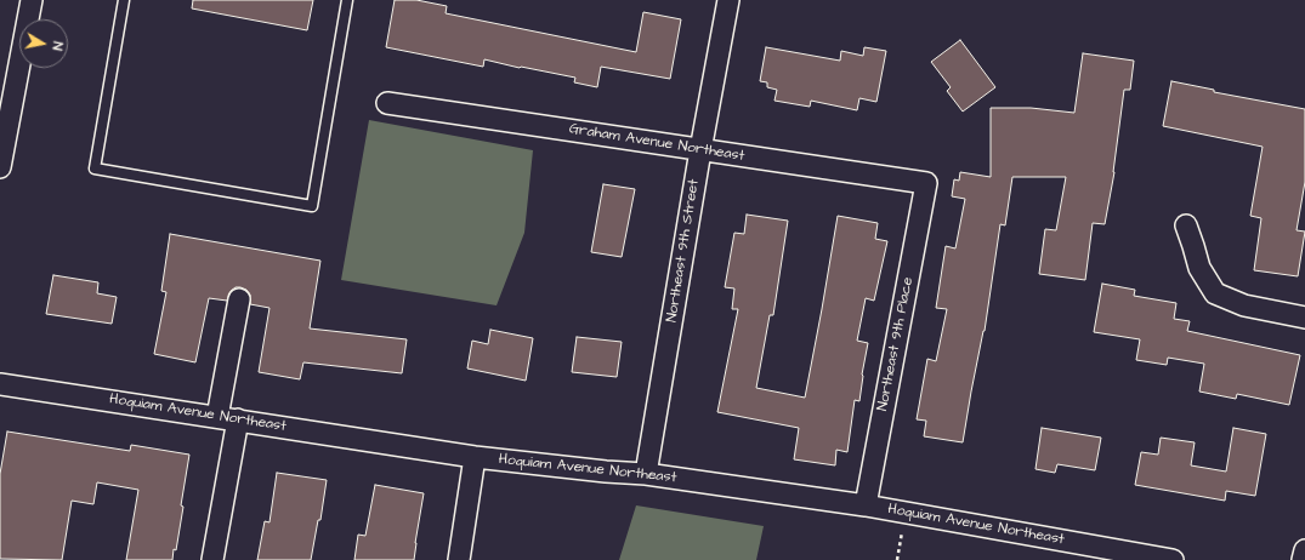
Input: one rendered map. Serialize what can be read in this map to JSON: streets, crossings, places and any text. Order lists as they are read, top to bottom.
{
  "streets": {
    "street": [
      "Graham Avenue Northeast",
      "Northeast 9th Street",
      "Northeast 9th Place",
      "Hoquiam Avenue Northeast"
    ]
  },
  "crossings": [
    ["Graham Avenue Northeast", "Northeast 9th Street"],
    ["Graham Avenue Northeast", "Northeast 9th Place"],
    ["Northeast 9th Street", "Hoquiam Avenue Northeast"],
    ["Northeast 9th Place", "Hoquiam Avenue Northeast"]
  ],
  "north": "right"
}
